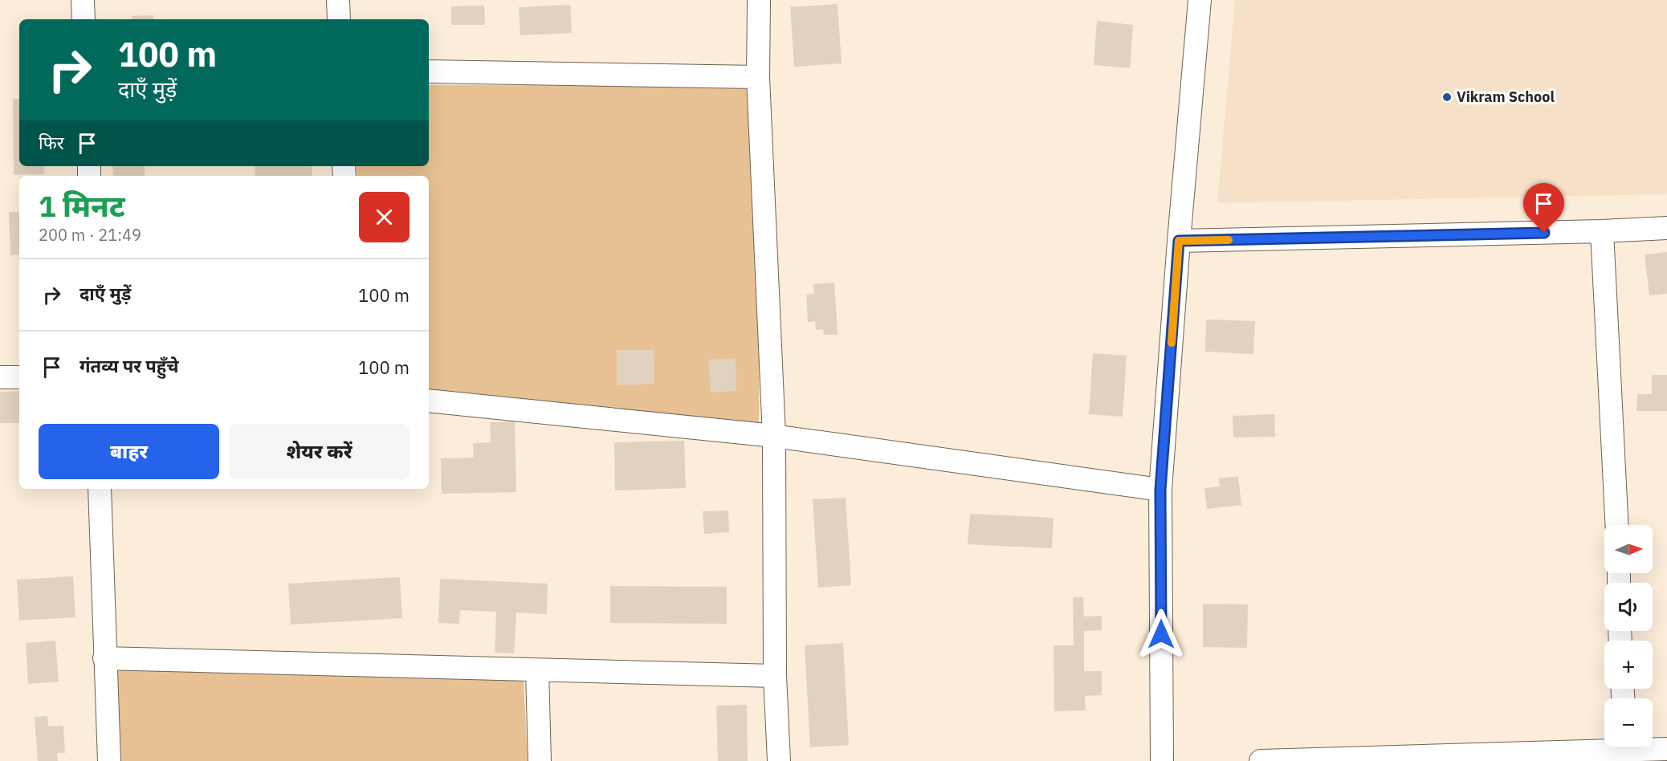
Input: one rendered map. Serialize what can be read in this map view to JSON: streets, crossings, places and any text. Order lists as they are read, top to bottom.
{
  "places": ["Vikram School"],
  "north": "right",
  "page": {
    "turn": ["100 m", "दाएँ मुड़ें"],
    "then": "फिर",
    "heading": ["1 मिनट", "200 m · 21:49"],
    "list": [
      {
        "name": "दाएँ मुड़ें",
        "value": "100 m"
      },
      {
        "name": "गंतव्य पर पहुँचे",
        "value": "100 m"
      }
    ],
    "buttons": ["बाहर", "शेयर करें"],
    "map_buttons": ["+", "−"]
  }
}
